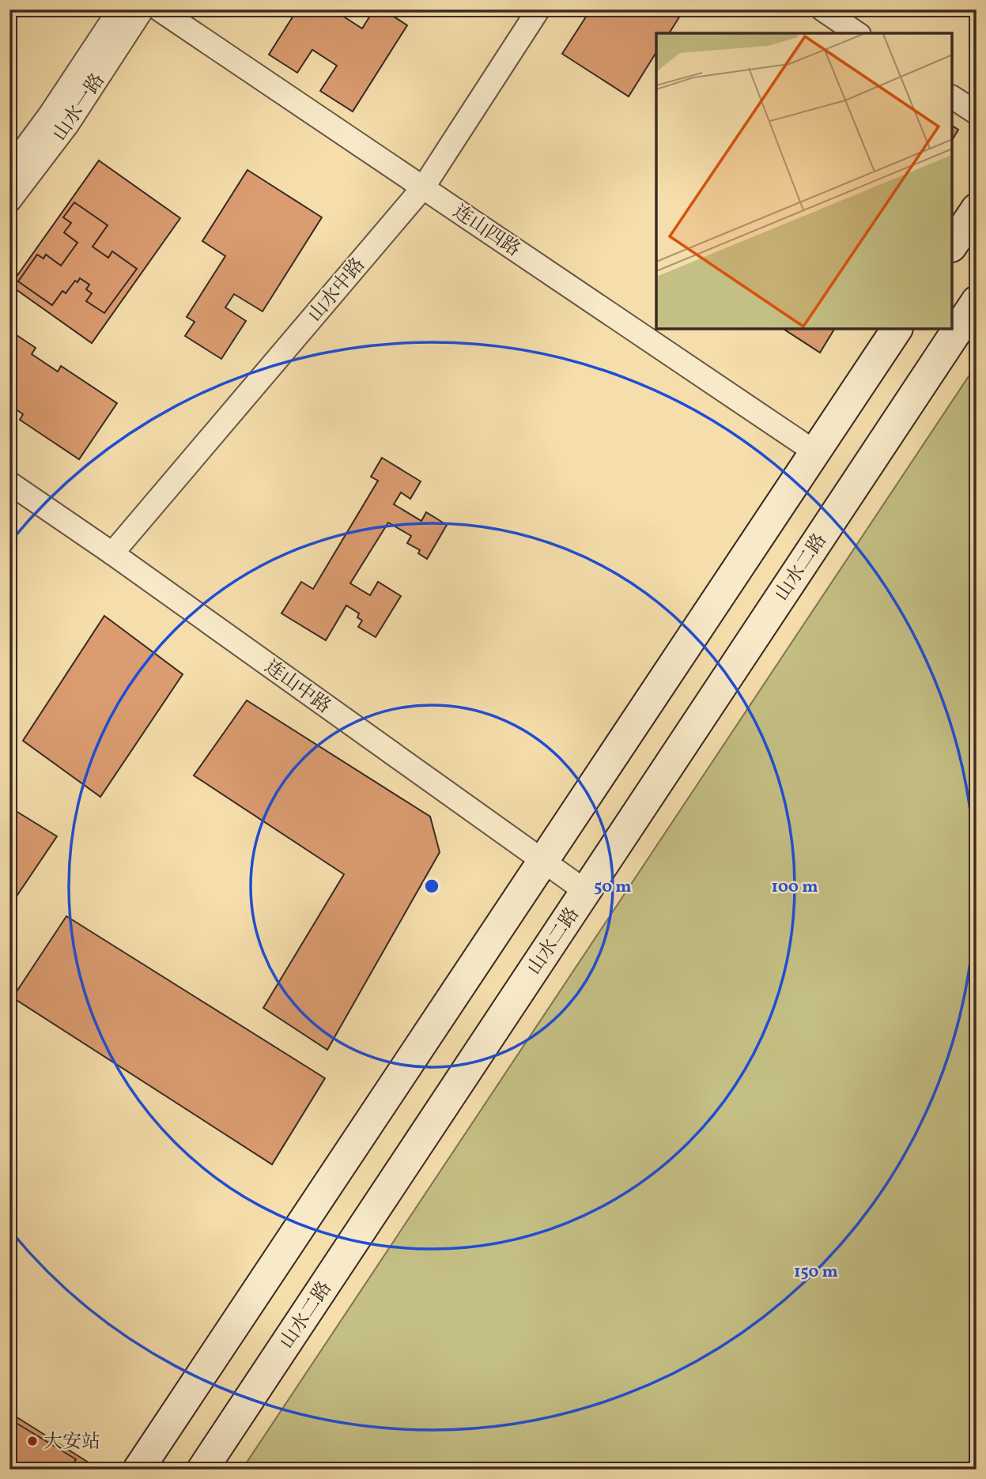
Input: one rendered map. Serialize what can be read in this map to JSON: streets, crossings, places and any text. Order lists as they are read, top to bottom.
{
  "streets": {
    "street": [
      "山水一路",
      "连山四路",
      "山水中路",
      "山水二路",
      "连山中路"
    ]
  },
  "crossings": [
    ["连山四路", "山水中路"],
    ["山水中路", "连山中路"],
    ["山水二路", "连山中路"]
  ],
  "places": ["大安站"],
  "rings": ["50 m", "100 m", "150 m"]
}
